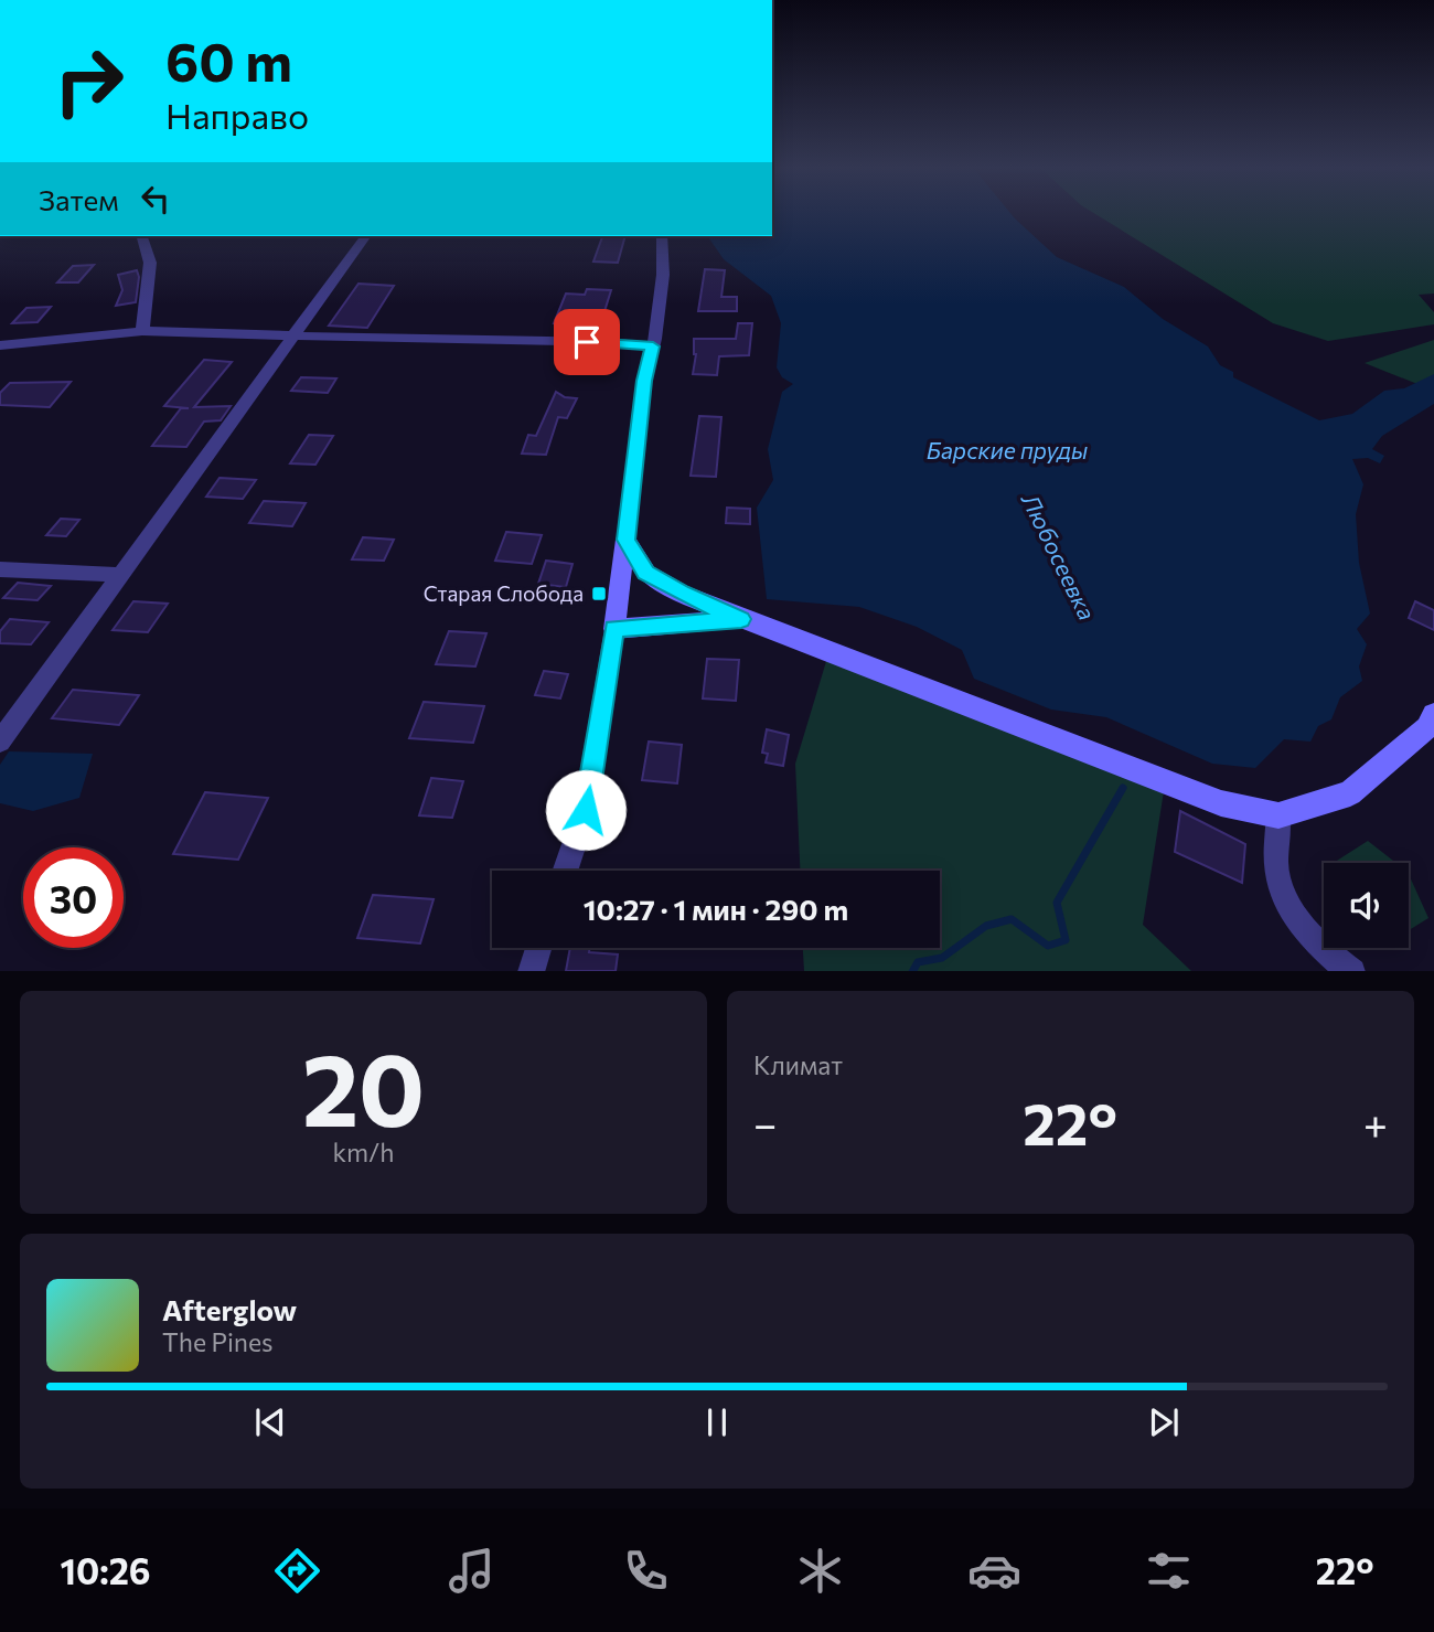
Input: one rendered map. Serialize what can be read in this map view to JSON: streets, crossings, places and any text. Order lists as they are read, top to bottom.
{
  "water": ["Барские пруды", "Любосеевка"],
  "places": {
    "transit": ["Старая Слобода"]
  },
  "page": {
    "turn": ["60 m", "Направо"],
    "then": "Затем",
    "limit": "30",
    "trip": "10:27 · 1 мин · 290 m",
    "tile": [
      ["20", "km/h"],
      "Климат"
    ],
    "heat": ["−", "22°", "+"],
    "song": ["Afterglow", "The Pines"],
    "tabs": ["10:26", "22°"]
  }
}
